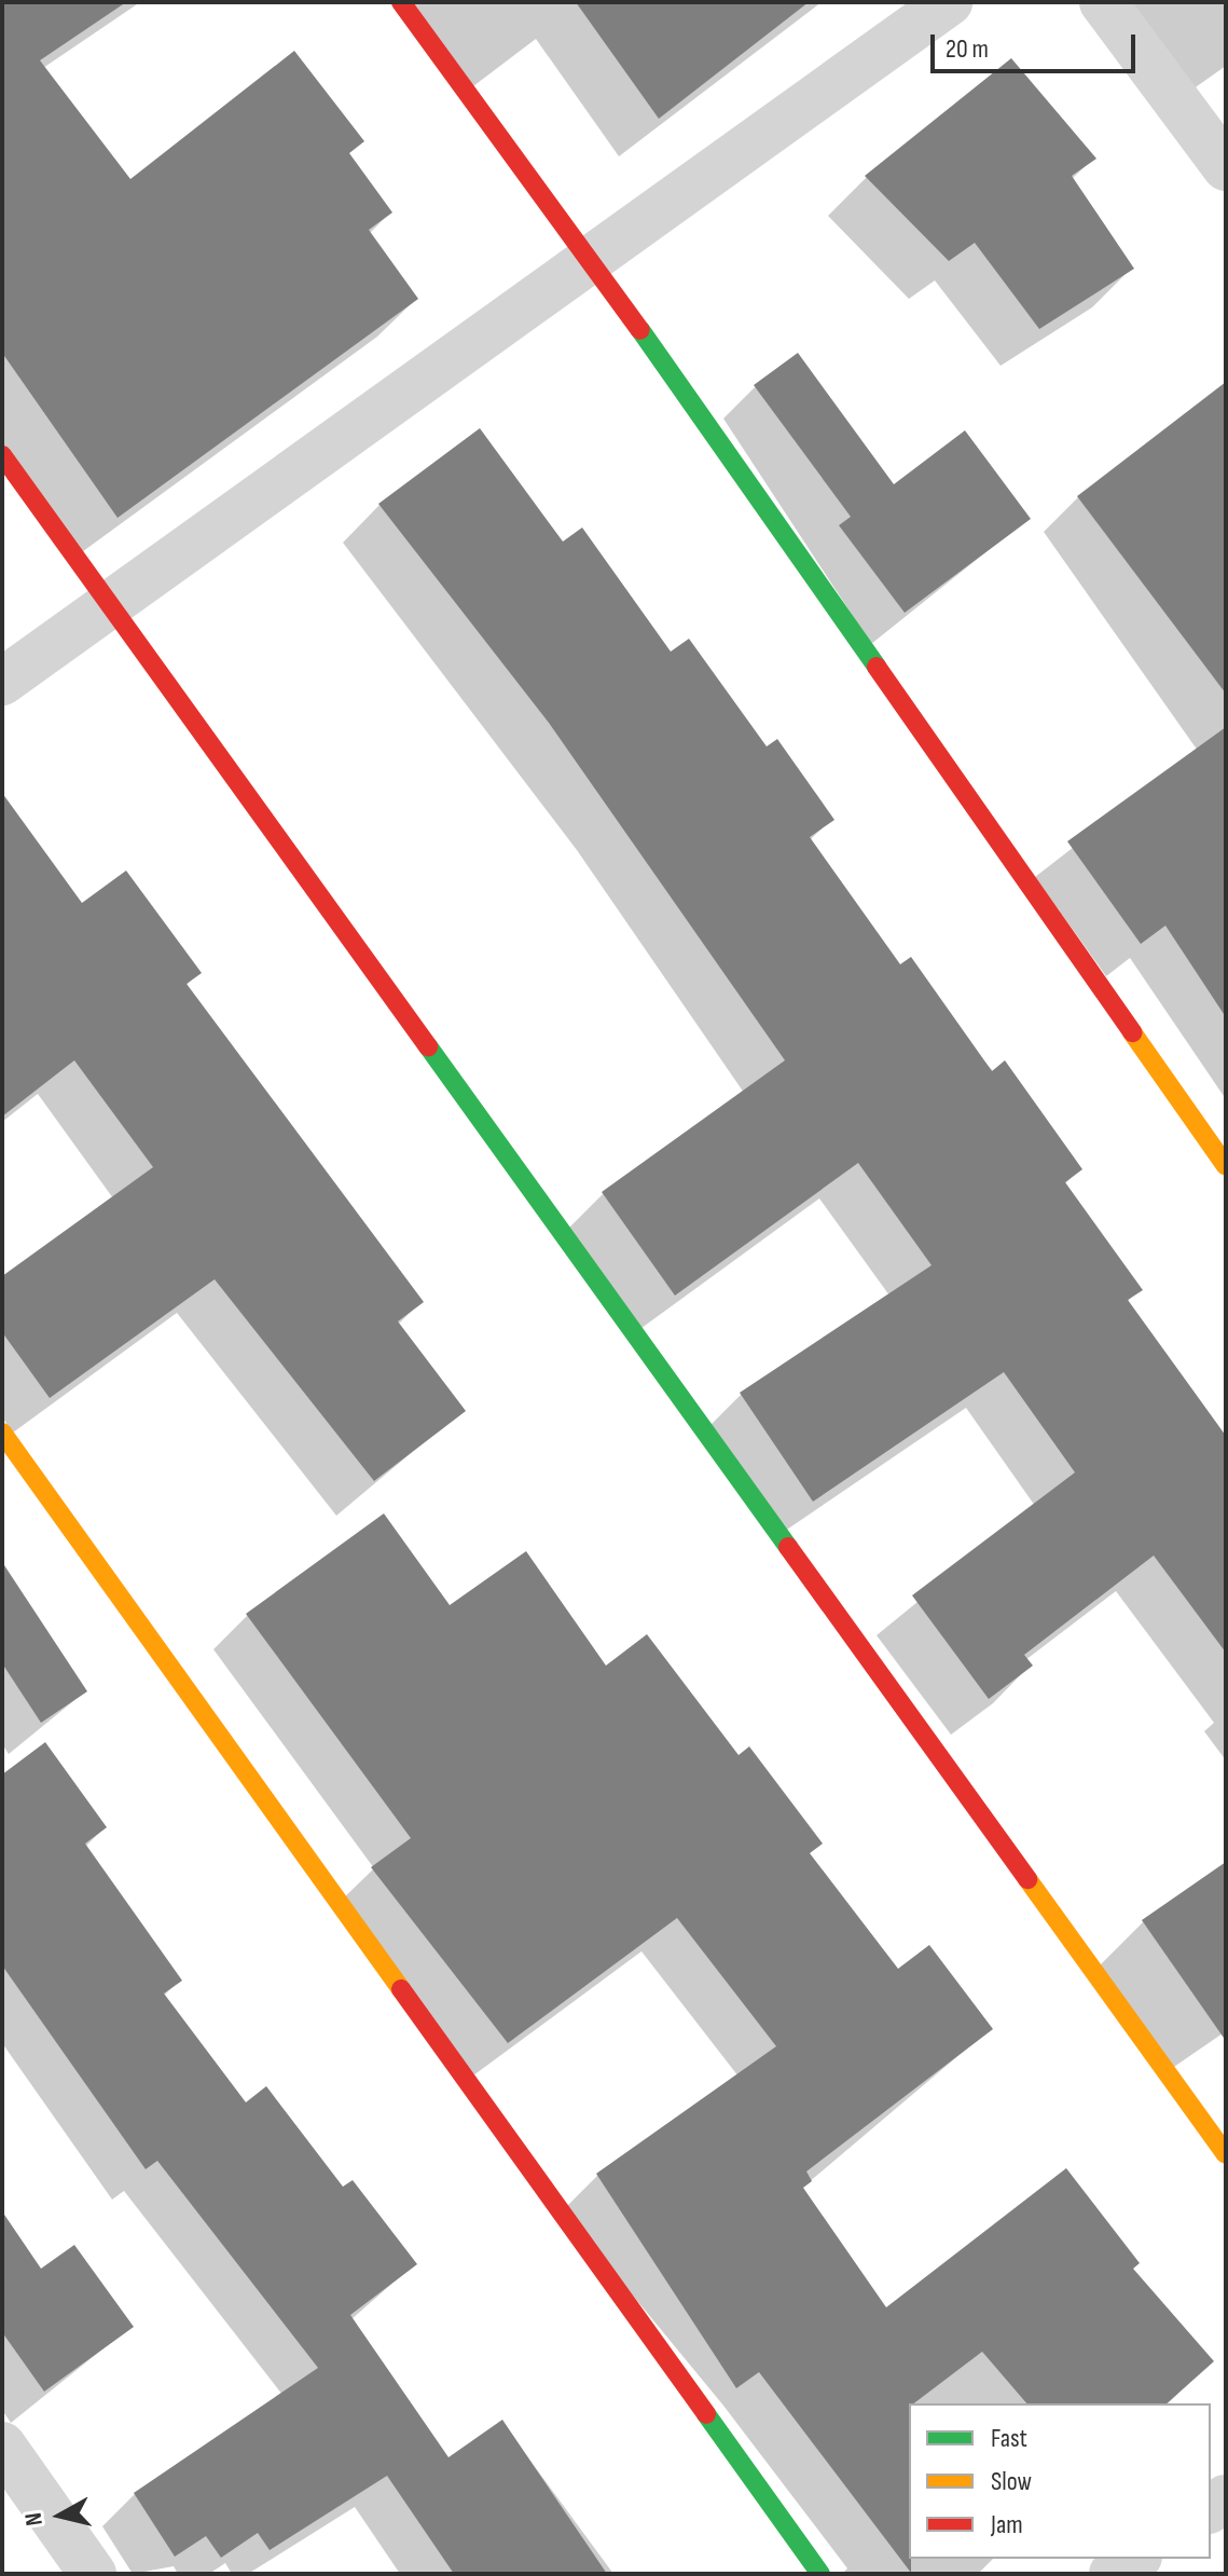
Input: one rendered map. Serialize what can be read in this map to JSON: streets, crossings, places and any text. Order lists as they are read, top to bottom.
{
  "legend": ["Fast", "Slow", "Jam"],
  "scale_bar": "20 m",
  "north": "left"
}
